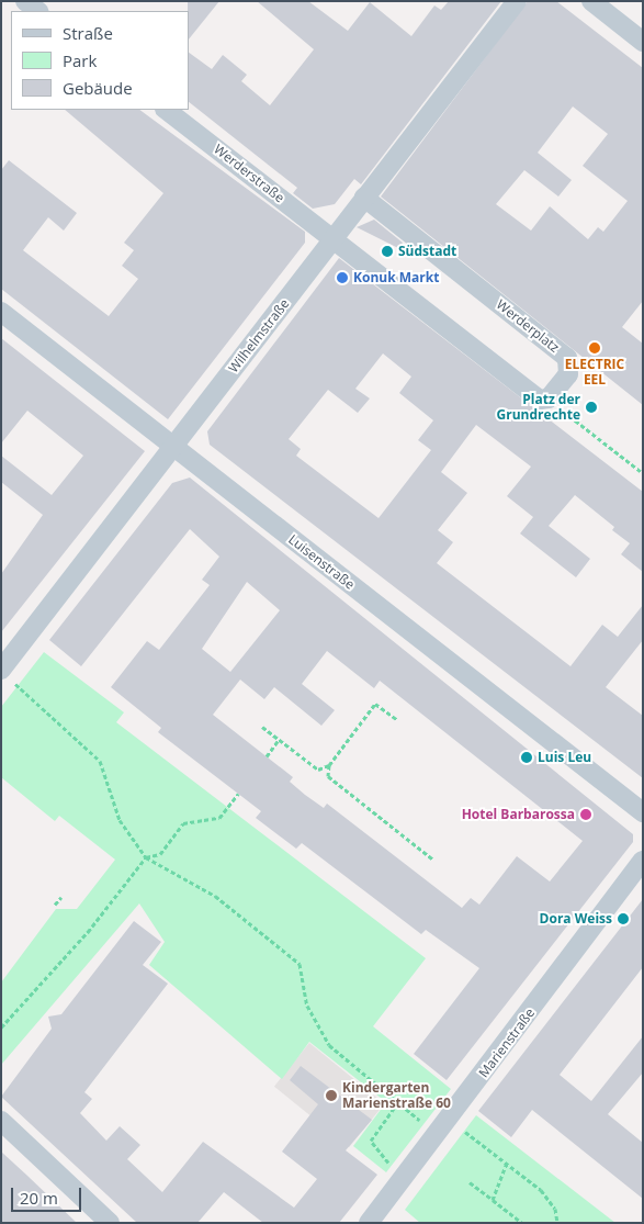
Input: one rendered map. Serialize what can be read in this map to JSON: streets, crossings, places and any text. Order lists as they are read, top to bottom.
{
  "streets": {
    "street": [
      "Werderstraße",
      "Werderplatz",
      "Wilhelmstraße",
      "Luisenstraße",
      "Marienstraße"
    ]
  },
  "crossings": [
    ["Werderstraße", "Wilhelmstraße"],
    ["Werderplatz", "Wilhelmstraße"],
    ["Wilhelmstraße", "Luisenstraße"]
  ],
  "places": [
    "Südstadt",
    "Konuk Markt",
    "ELECTRIC EEL",
    "Platz der Grundrechte",
    "Luis Leu",
    "Hotel Barbarossa",
    "Dora Weiss",
    "Kindergarten Marienstraße 60"
  ],
  "legend": ["Straße", "Park", "Gebäude"],
  "scale_bar": "20 m"
}
